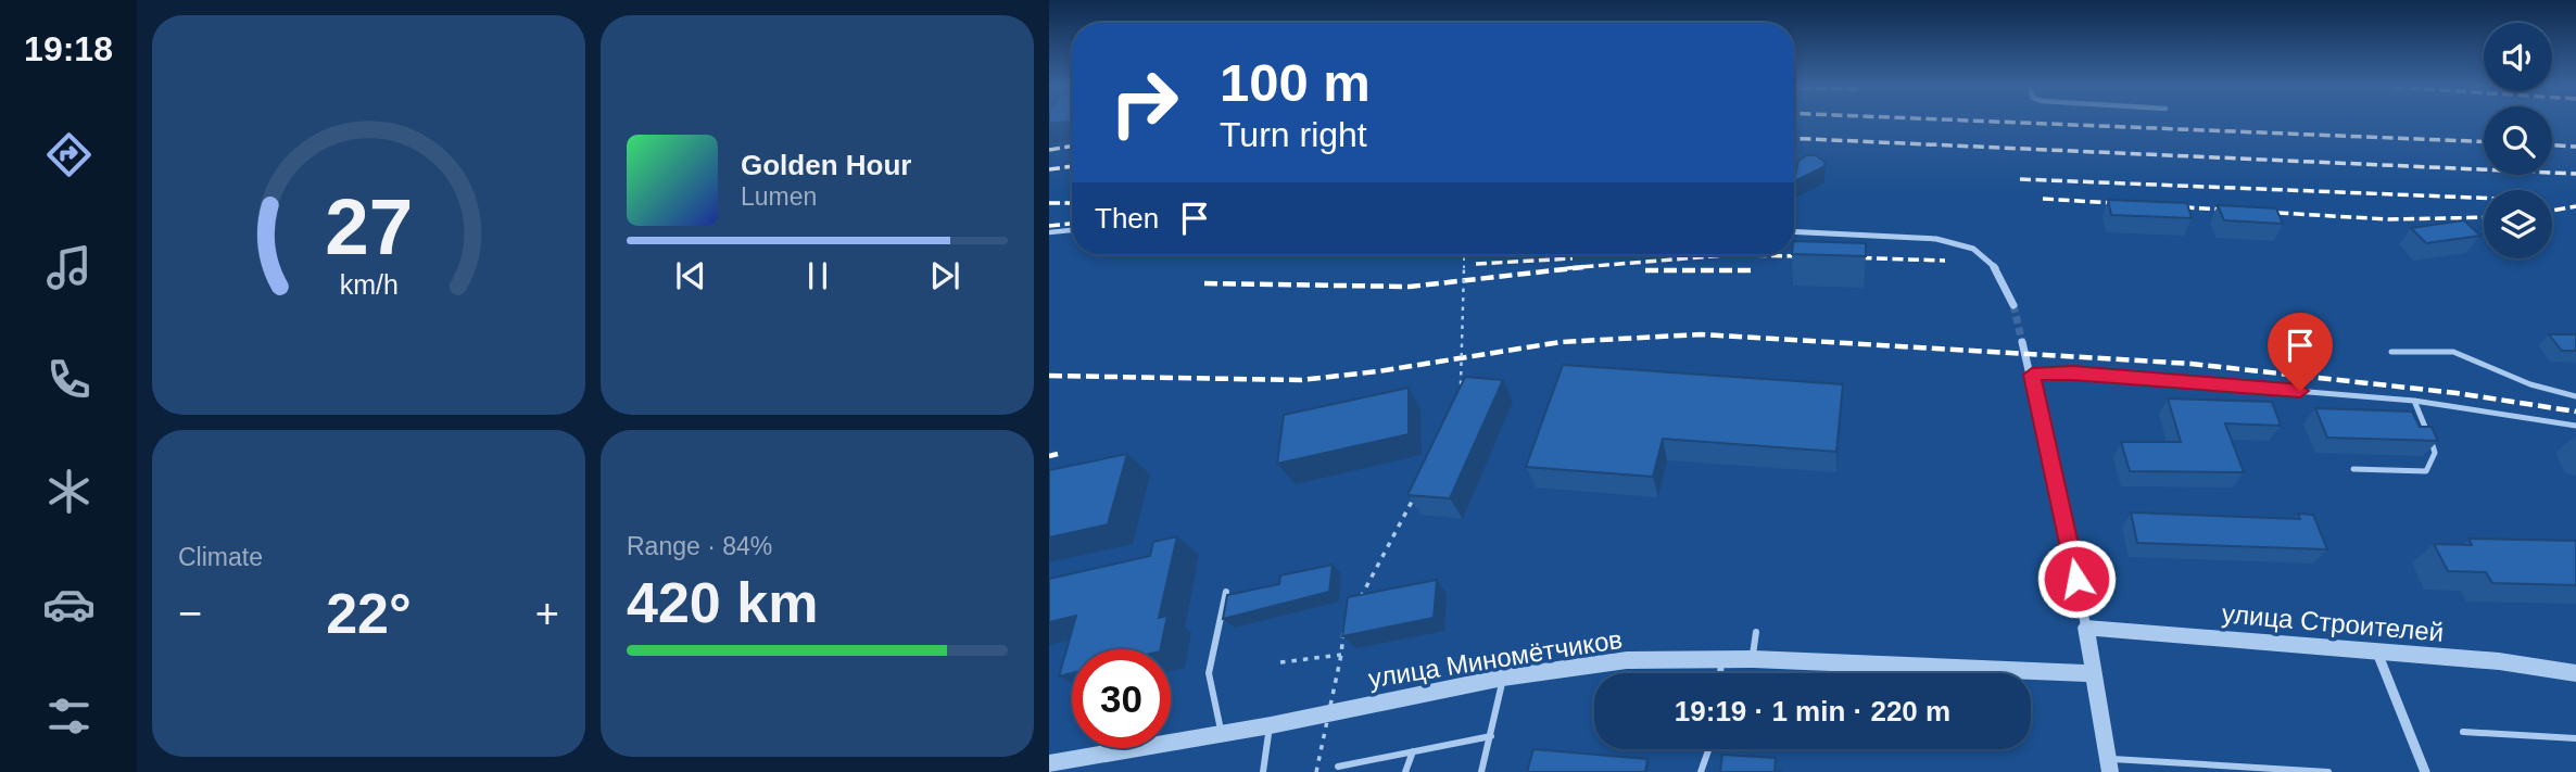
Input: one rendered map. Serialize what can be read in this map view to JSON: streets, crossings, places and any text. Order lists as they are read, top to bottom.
{
  "streets": {
    "street": ["улица Строителей", "улица Миномётчиков"]
  },
  "page": {
    "tabs": "19:18",
    "turn": ["100 m", "Turn right"],
    "song": ["Golden Hour", "Lumen"],
    "then": "Then",
    "tile": [
      "Climate",
      ["Range · 84%", "420 km"]
    ],
    "heat": ["−", "22°", "+"],
    "limit": "30",
    "trip": "19:19 · 1 min · 220 m",
    "gauge": ["27", "km/h"]
  }
}
